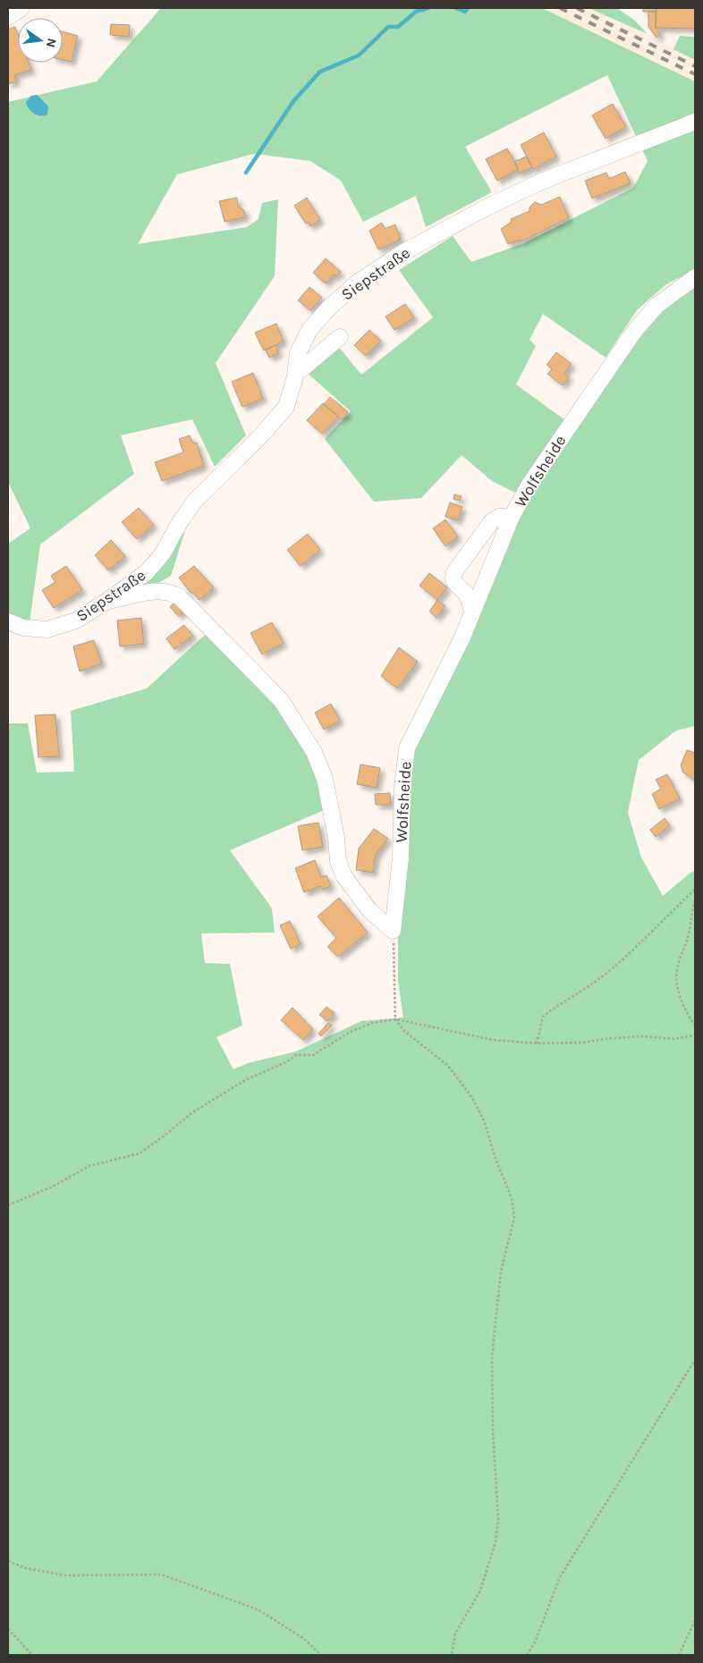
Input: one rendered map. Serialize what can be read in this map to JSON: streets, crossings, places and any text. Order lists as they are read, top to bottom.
{
  "streets": {
    "street": ["Siepstraße", "Wolfsheide"]
  },
  "north": "right"
}
